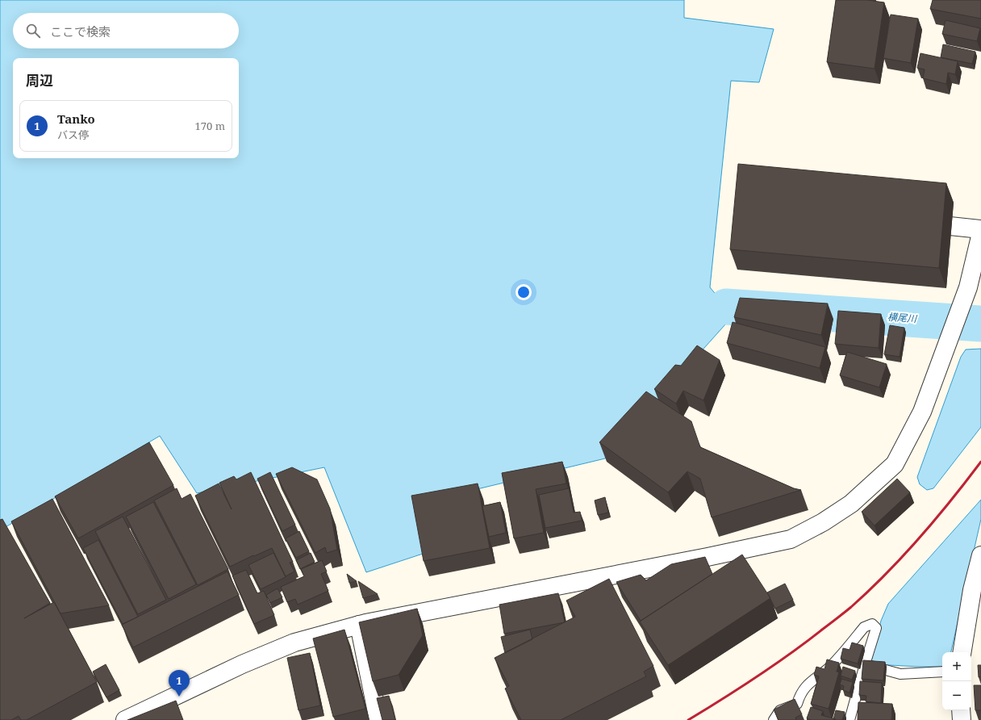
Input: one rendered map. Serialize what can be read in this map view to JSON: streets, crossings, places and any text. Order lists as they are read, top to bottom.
{
  "water": ["横尾川"],
  "page": {
    "search": "ここで検索",
    "heading": "周辺",
    "list": [
      {
        "mark": "1",
        "name": "Tanko",
        "note": "バス停",
        "value": "170 m"
      }
    ],
    "map_buttons": ["+", "−"],
    "pins": "1"
  }
}
